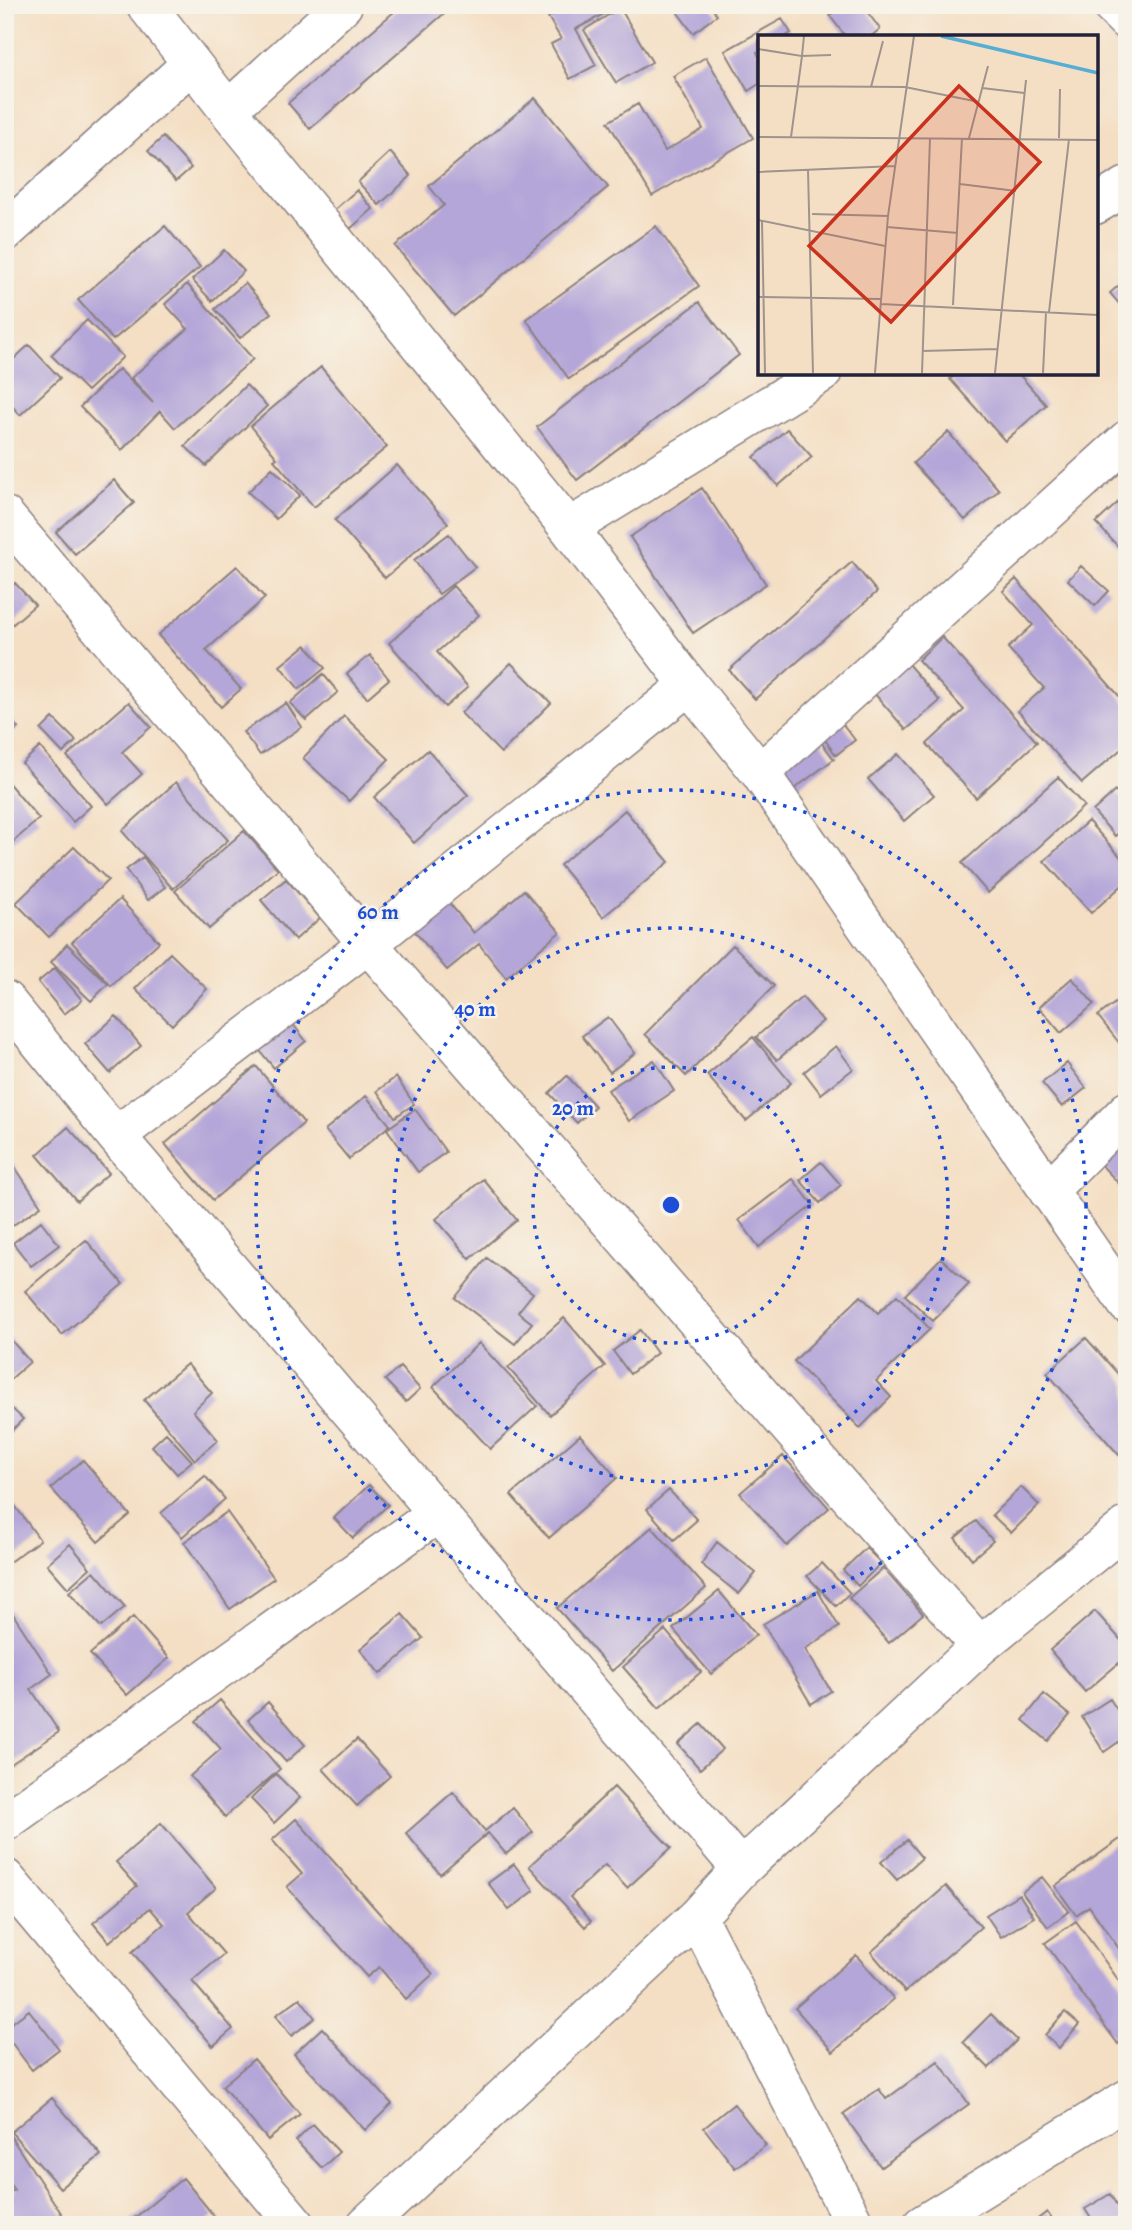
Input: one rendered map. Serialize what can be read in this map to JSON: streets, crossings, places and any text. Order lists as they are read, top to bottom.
{
  "rings": ["60 m", "40 m", "20 m"]
}
